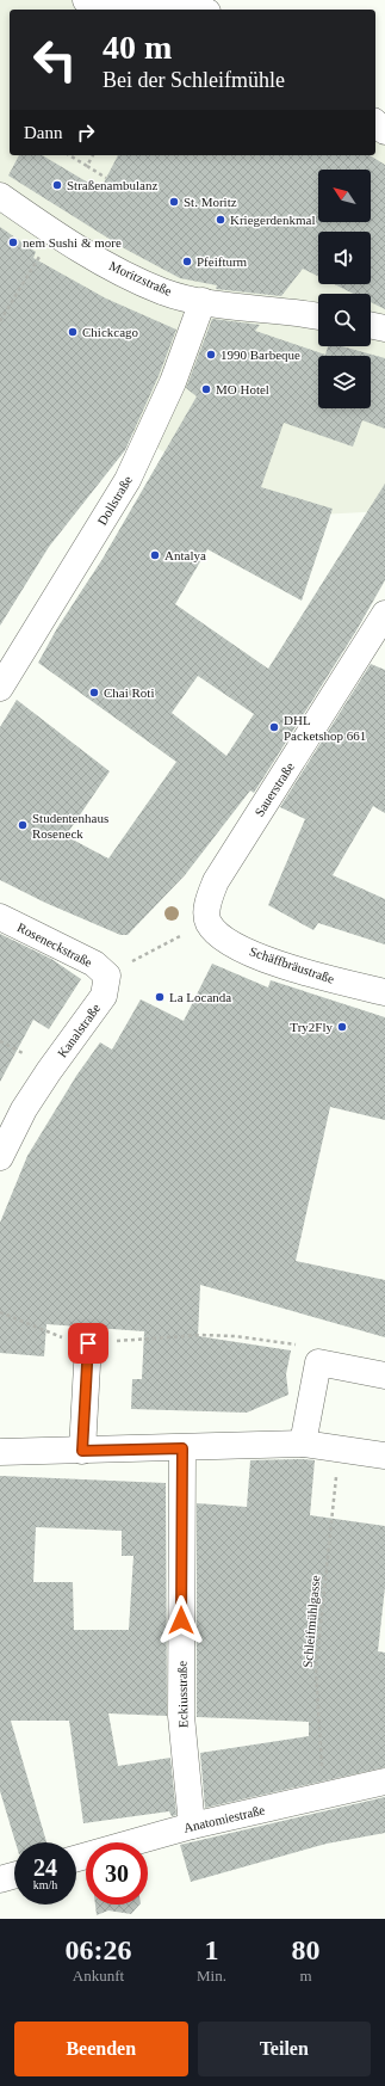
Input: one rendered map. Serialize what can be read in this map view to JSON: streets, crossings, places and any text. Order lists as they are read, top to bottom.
{
  "streets": {
    "street": [
      "Moritzstraße",
      "Dollstraße",
      "Sauerstraße",
      "Roseneckstraße",
      "Schäffbräustraße",
      "Kanalstraße",
      "Eckiusstraße",
      "Anatomiestraße"
    ],
    "path": ["Schleifmühlgasse"]
  },
  "crossings": [
    ["Moritzstraße", "Dollstraße"],
    ["Sauerstraße", "Schäffbräustraße"],
    ["Roseneckstraße", "Kanalstraße"],
    ["Schleifmühlgasse", "Anatomiestraße"],
    ["Eckiusstraße", "Anatomiestraße"]
  ],
  "places": [
    "Straßenambulanz",
    "St. Moritz",
    "Kriegerdenkmal",
    "nem Sushi & more",
    "Pfeifturm",
    "Chickcago",
    "1990 Barbeque",
    "MO Hotel",
    "Antalya",
    "Chai Roti",
    "DHL Packetshop 661",
    "Studentenhaus Roseneck",
    "La Locanda",
    "Try2Fly"
  ],
  "north": "top left",
  "page": {
    "turn": ["40 m", "Bei der Schleifmühle"],
    "then": "Dann",
    "speed": "24 km/h",
    "limit": "30",
    "eta": [
      "06:26",
      "Ankunft",
      "1",
      "Min.",
      "80",
      "m"
    ],
    "buttons": ["Beenden", "Teilen"]
  }
}
